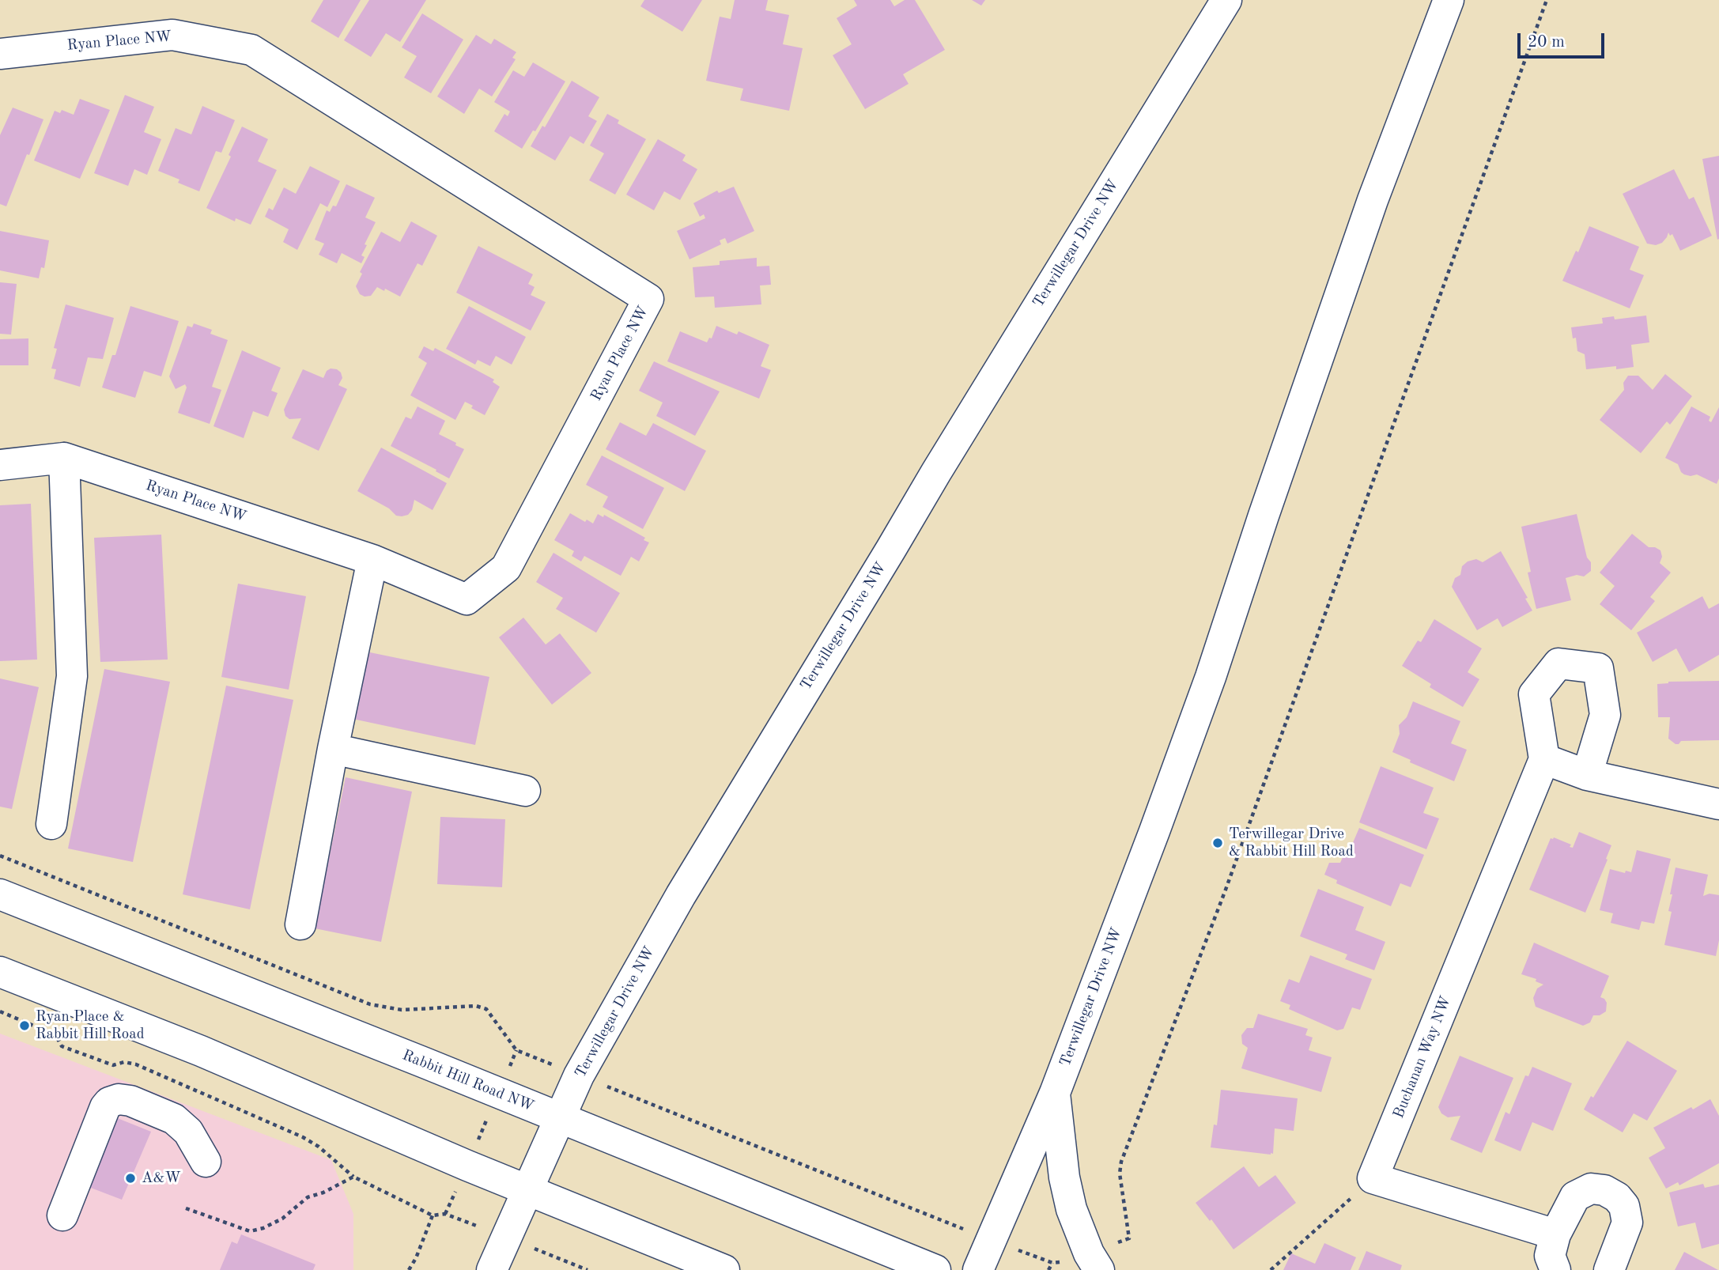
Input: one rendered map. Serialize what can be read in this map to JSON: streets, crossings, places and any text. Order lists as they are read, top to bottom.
{
  "streets": {
    "main road": [
      "Ryan Place NW",
      "Terwillegar Drive NW",
      "Buchanan Way NW",
      "Rabbit Hill Road NW"
    ]
  },
  "crossings": [
    ["Terwillegar Drive NW", "Rabbit Hill Road NW"]
  ],
  "places": ["Terwillegar Drive & Rabbit Hill Road", "Ryan Place & Rabbit Hill Road", "A&W"],
  "scale_bar": "20 m"
}
